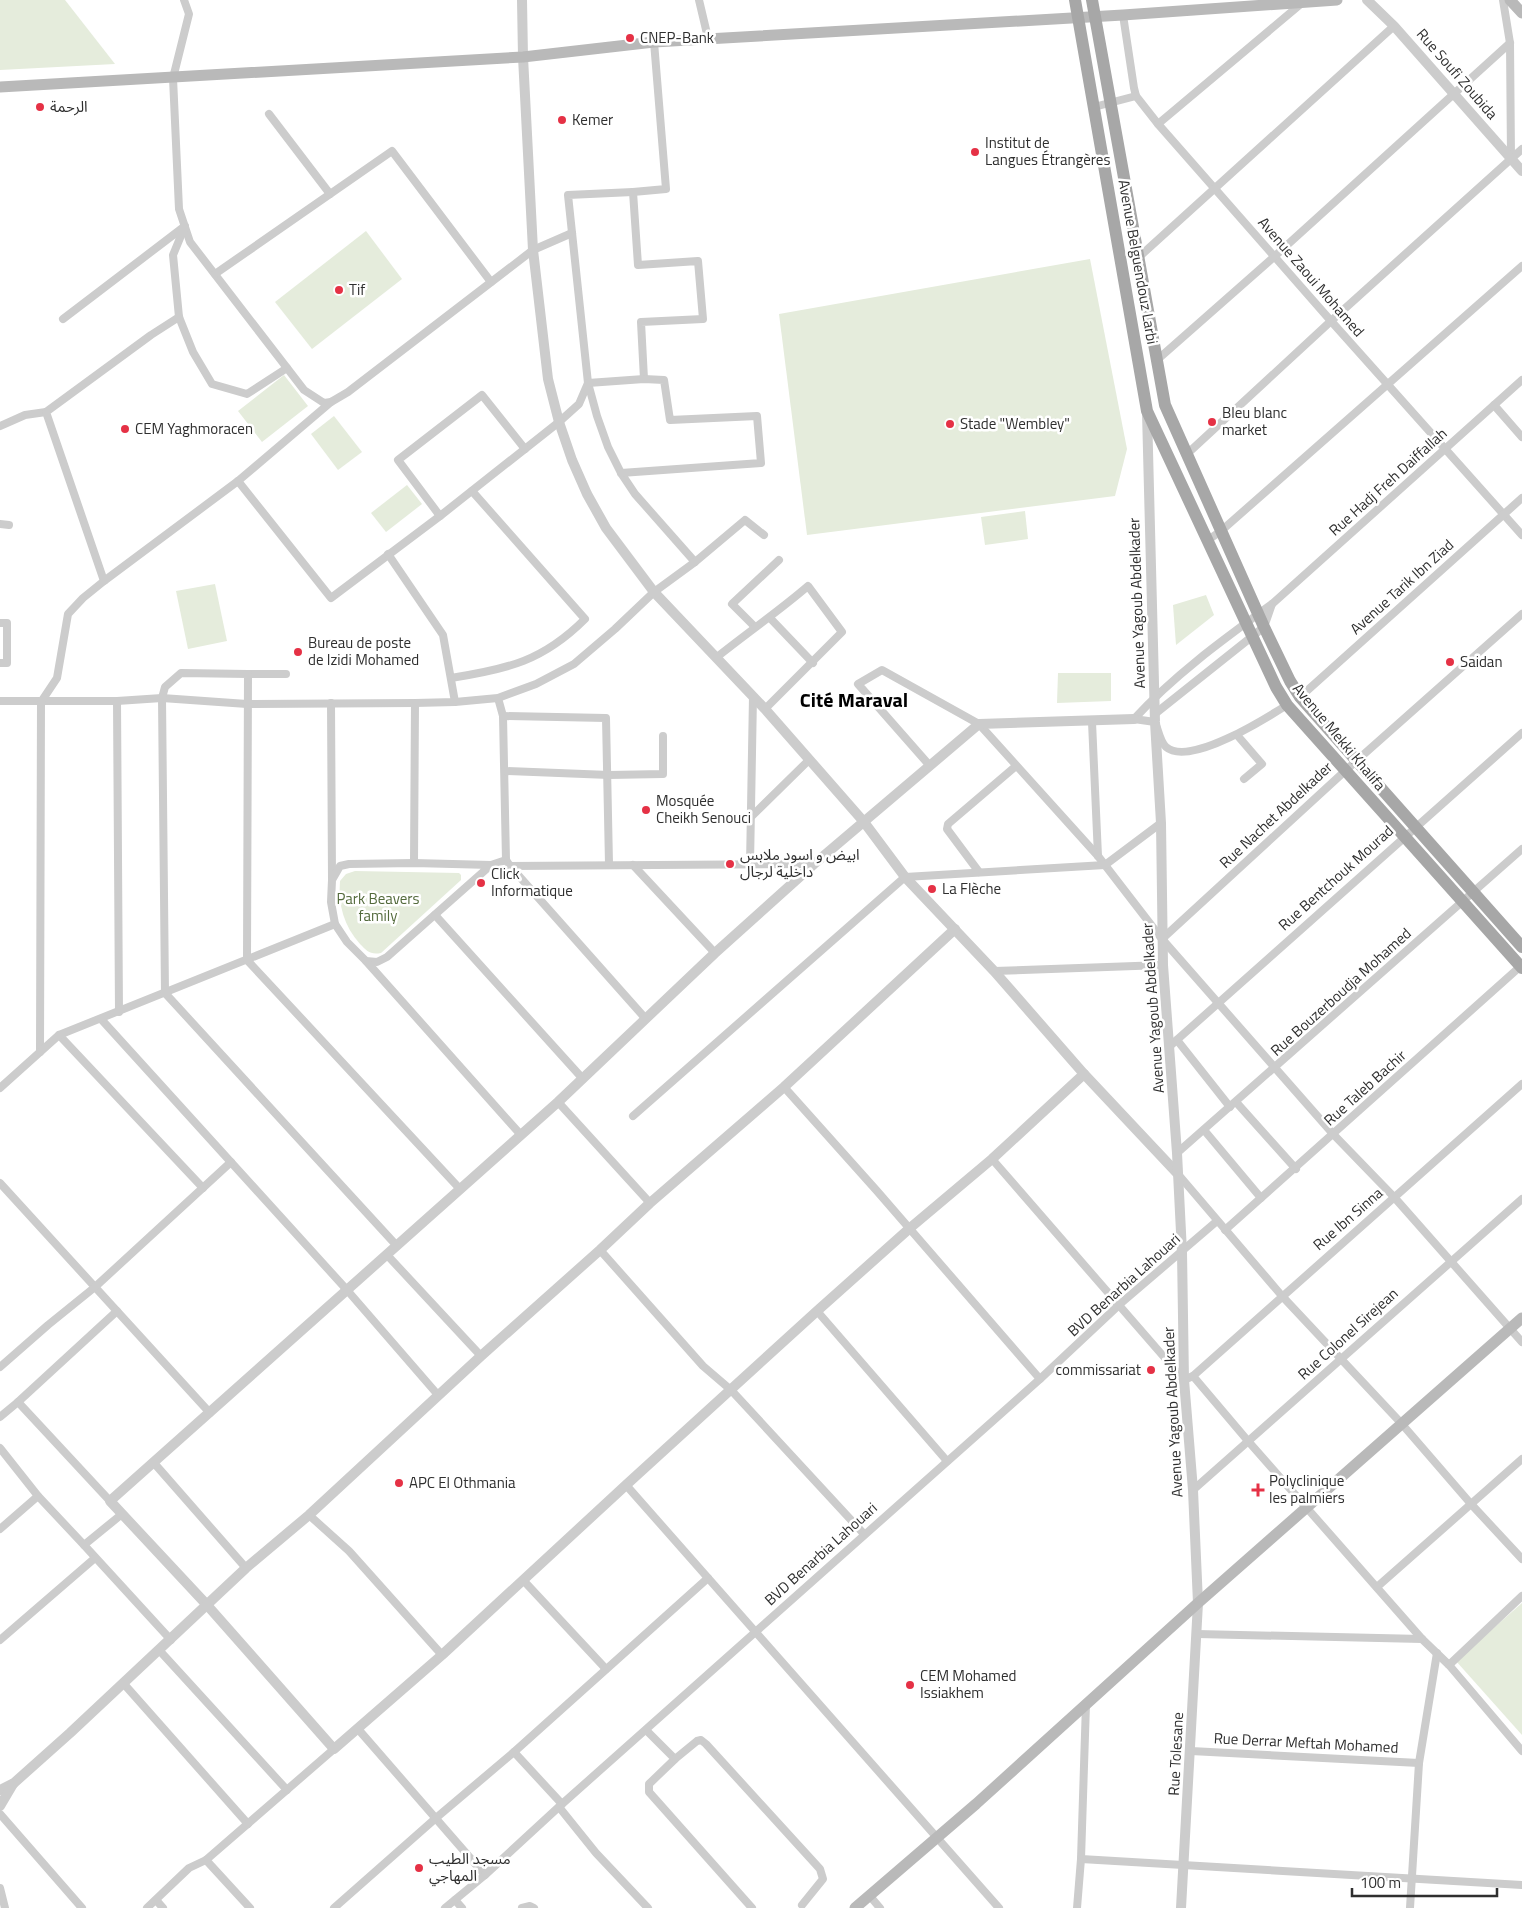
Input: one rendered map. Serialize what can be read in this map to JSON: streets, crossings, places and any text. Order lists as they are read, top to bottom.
{
  "streets": {
    "main road": ["Avenue Belguendouz Larbi", "Avenue Mekki Khalifa"],
    "street": [
      "Rue Soufi Zoubida",
      "Avenue Zaoui Mohamed",
      "Rue Hadj Freh Daiffallah",
      "Avenue Tarik Ibn Ziad",
      "Avenue Yagoub Abdelkader",
      "Rue Nachet Abdelkader",
      "Rue Bentchouk Mourad",
      "Rue Bouzerboudja Mohamed",
      "Rue Taleb Bachir",
      "Rue Ibn Sinna",
      "BVD Benarbia Lahouari",
      "Rue Colonel Sirejean",
      "Rue Derrar Meftah Mohamed",
      "Rue Tolesane"
    ]
  },
  "crossings": [
    ["Avenue Belguendouz Larbi", "Avenue Yagoub Abdelkader"],
    ["Avenue Belguendouz Larbi", "Avenue Mekki Khalifa"],
    ["Avenue Zaoui Mohamed", "Rue Hadj Freh Daiffallah"],
    ["Avenue Zaoui Mohamed", "Avenue Tarik Ibn Ziad"],
    ["Rue Hadj Freh Daiffallah", "Avenue Yagoub Abdelkader"],
    ["Rue Hadj Freh Daiffallah", "Avenue Mekki Khalifa"],
    ["Avenue Tarik Ibn Ziad", "Avenue Mekki Khalifa"],
    ["Avenue Yagoub Abdelkader", "Avenue Mekki Khalifa"],
    ["Avenue Yagoub Abdelkader", "Rue Nachet Abdelkader"],
    ["Avenue Yagoub Abdelkader", "Rue Bentchouk Mourad"],
    ["Avenue Yagoub Abdelkader", "Rue Bouzerboudja Mohamed"],
    ["Avenue Yagoub Abdelkader", "Rue Ibn Sinna"],
    ["Avenue Yagoub Abdelkader", "BVD Benarbia Lahouari"],
    ["Avenue Yagoub Abdelkader", "Rue Colonel Sirejean"],
    ["Avenue Yagoub Abdelkader", "Rue Tolesane"],
    ["Avenue Mekki Khalifa", "Rue Nachet Abdelkader"],
    ["Avenue Mekki Khalifa", "Rue Bentchouk Mourad"],
    ["Avenue Mekki Khalifa", "Rue Bouzerboudja Mohamed"],
    ["Avenue Mekki Khalifa", "Rue Taleb Bachir"],
    ["Rue Derrar Meftah Mohamed", "Rue Tolesane"]
  ],
  "districts": ["Cité Maraval"],
  "parks": ["Park Beavers family"],
  "places": {
    "other": [
      "CNEP-Bank",
      "الرحمة",
      "Kemer",
      "Institut de Langues Étrangères",
      "Tif",
      "Bleu blanc market",
      "Stade \"Wembley\"",
      "CEM Yaghmoracen",
      "Bureau de poste de Izidi Mohamed",
      "Saidan",
      "Mosquée Cheikh Senouci",
      "ابيض و اسود ملابس داخلية لرجال",
      "Click Informatique",
      "La Flèche",
      "commissariat",
      "APC El Othmania",
      "CEM Mohamed Issiakhem",
      "مسجد الطيب المهاجي"
    ],
    "health": ["Polyclinique les palmiers"]
  },
  "scale_bar": "100 m"
}
